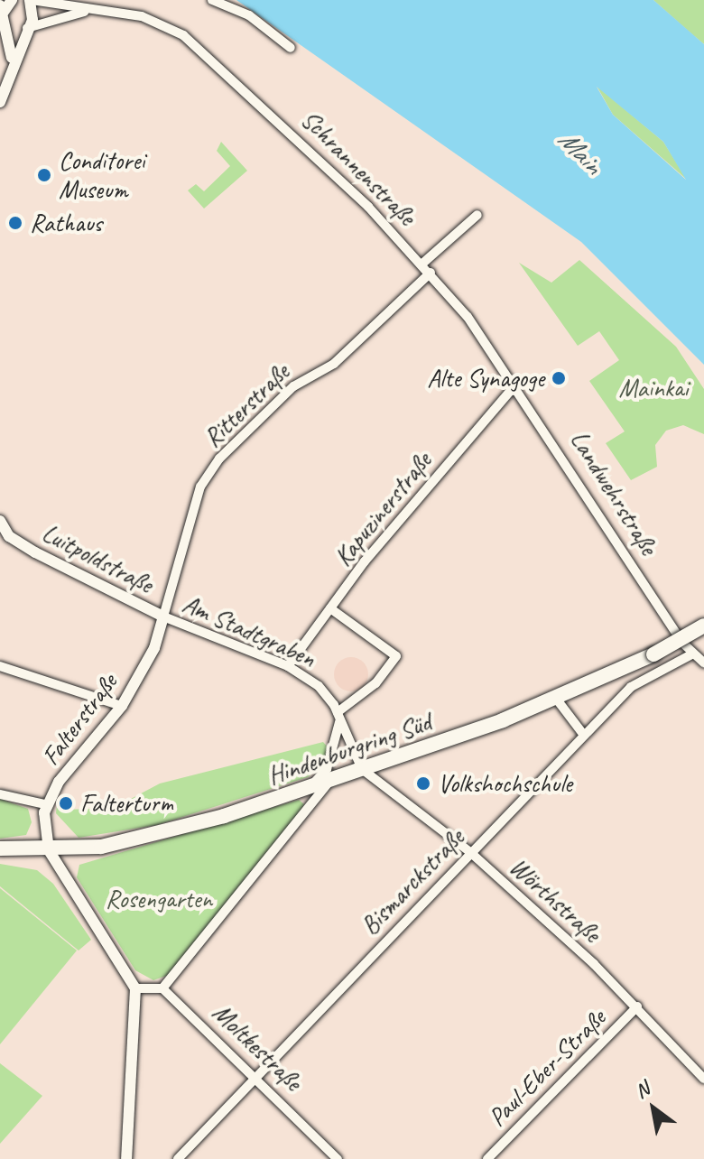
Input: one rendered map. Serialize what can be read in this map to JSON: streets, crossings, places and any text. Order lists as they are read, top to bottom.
{
  "streets": {
    "main road": ["Hindenburgring Süd"],
    "street": [
      "Schrannenstraße",
      "Ritterstraße",
      "Landwehrstraße",
      "Kapuzinerstraße",
      "Luitpoldstraße",
      "Am Stadtgraben",
      "Falterstraße",
      "Bismarckstraße",
      "Wörthstraße",
      "Moltkestraße",
      "Paul-Eber-Straße"
    ]
  },
  "crossings": [
    ["Schrannenstraße", "Ritterstraße"],
    ["Schrannenstraße", "Landwehrstraße"],
    ["Schrannenstraße", "Kapuzinerstraße"],
    ["Ritterstraße", "Luitpoldstraße"],
    ["Ritterstraße", "Am Stadtgraben"],
    ["Ritterstraße", "Falterstraße"],
    ["Landwehrstraße", "Kapuzinerstraße"],
    ["Landwehrstraße", "Bismarckstraße"],
    ["Kapuzinerstraße", "Am Stadtgraben"],
    ["Luitpoldstraße", "Am Stadtgraben"],
    ["Luitpoldstraße", "Falterstraße"],
    ["Am Stadtgraben", "Falterstraße"],
    ["Am Stadtgraben", "Hindenburgring Süd"],
    ["Am Stadtgraben", "Wörthstraße"],
    ["Falterstraße", "Hindenburgring Süd"],
    ["Hindenburgring Süd", "Wörthstraße"],
    ["Bismarckstraße", "Wörthstraße"],
    ["Bismarckstraße", "Moltkestraße"],
    ["Wörthstraße", "Paul-Eber-Straße"]
  ],
  "water": ["Main"],
  "parks": ["Mainkai", "Rosengarten"],
  "places": [
    "Conditorei Museum",
    "Rathaus",
    "Alte Synagoge",
    "Volkshochschule",
    "Falterturm"
  ],
  "north": "top left"
}
